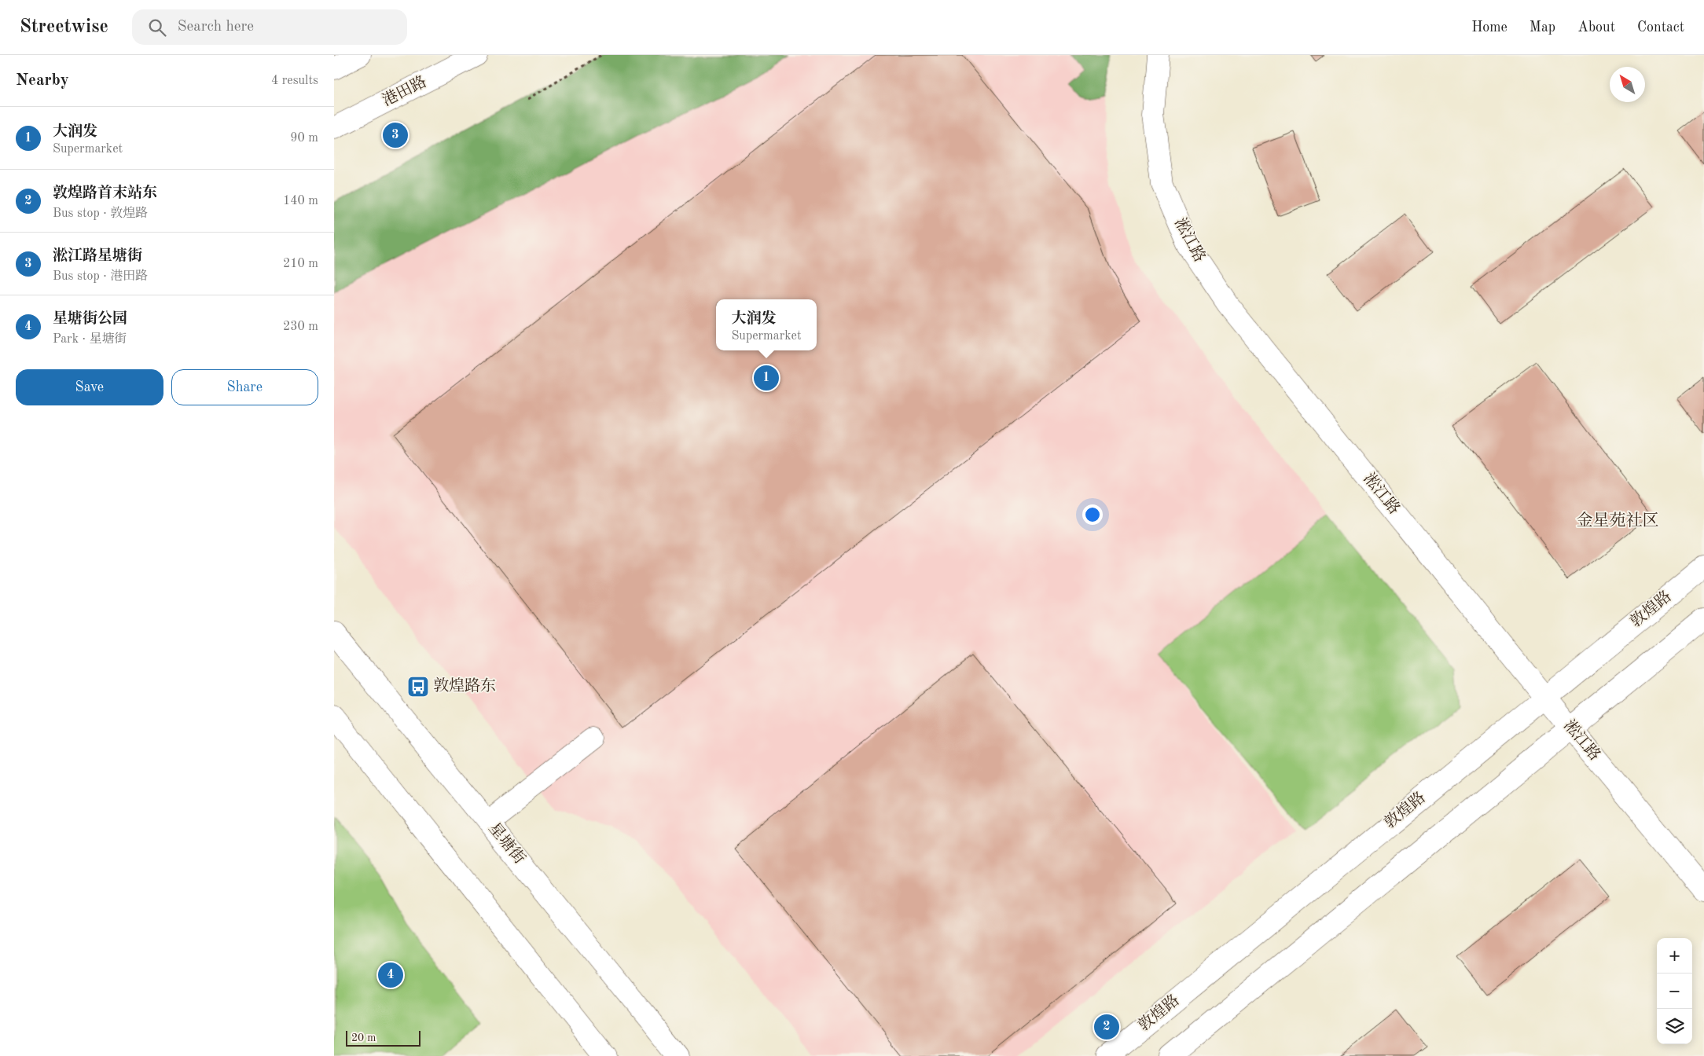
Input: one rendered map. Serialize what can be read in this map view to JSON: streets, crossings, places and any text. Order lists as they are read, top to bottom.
{
  "streets": {
    "street": [
      "港田路",
      "淞江路",
      "敦煌路",
      "星塘街"
    ]
  },
  "crossings": [
    ["淞江路", "敦煌路"]
  ],
  "districts": ["金星苑社区"],
  "places": {
    "bus stop": ["敦煌路东"]
  },
  "scale_bar": "20 m",
  "north": "top left",
  "page": {
    "header": "Streetwise",
    "search": "Search here",
    "nav": [
      "Home",
      "Map",
      "About",
      "Contact"
    ],
    "heading": ["Nearby", "4 results"],
    "list": [
      {
        "mark": "1",
        "name": "大润发",
        "note": "Supermarket",
        "value": "90 m"
      },
      {
        "mark": "2",
        "name": "敦煌路首末站东",
        "note": "Bus stop · 敦煌路",
        "value": "140 m"
      },
      {
        "mark": "3",
        "name": "淞江路星塘街",
        "note": "Bus stop · 港田路",
        "value": "210 m"
      },
      {
        "mark": "4",
        "name": "星塘街公园",
        "note": "Park · 星塘街",
        "value": "230 m"
      }
    ],
    "pins": [
      "3",
      "1",
      "4",
      "2"
    ],
    "popup": ["大润发", "Supermarket"],
    "buttons": ["Save", "Share"],
    "map_buttons": ["+", "−"],
    "scale": "20 m"
  }
}
